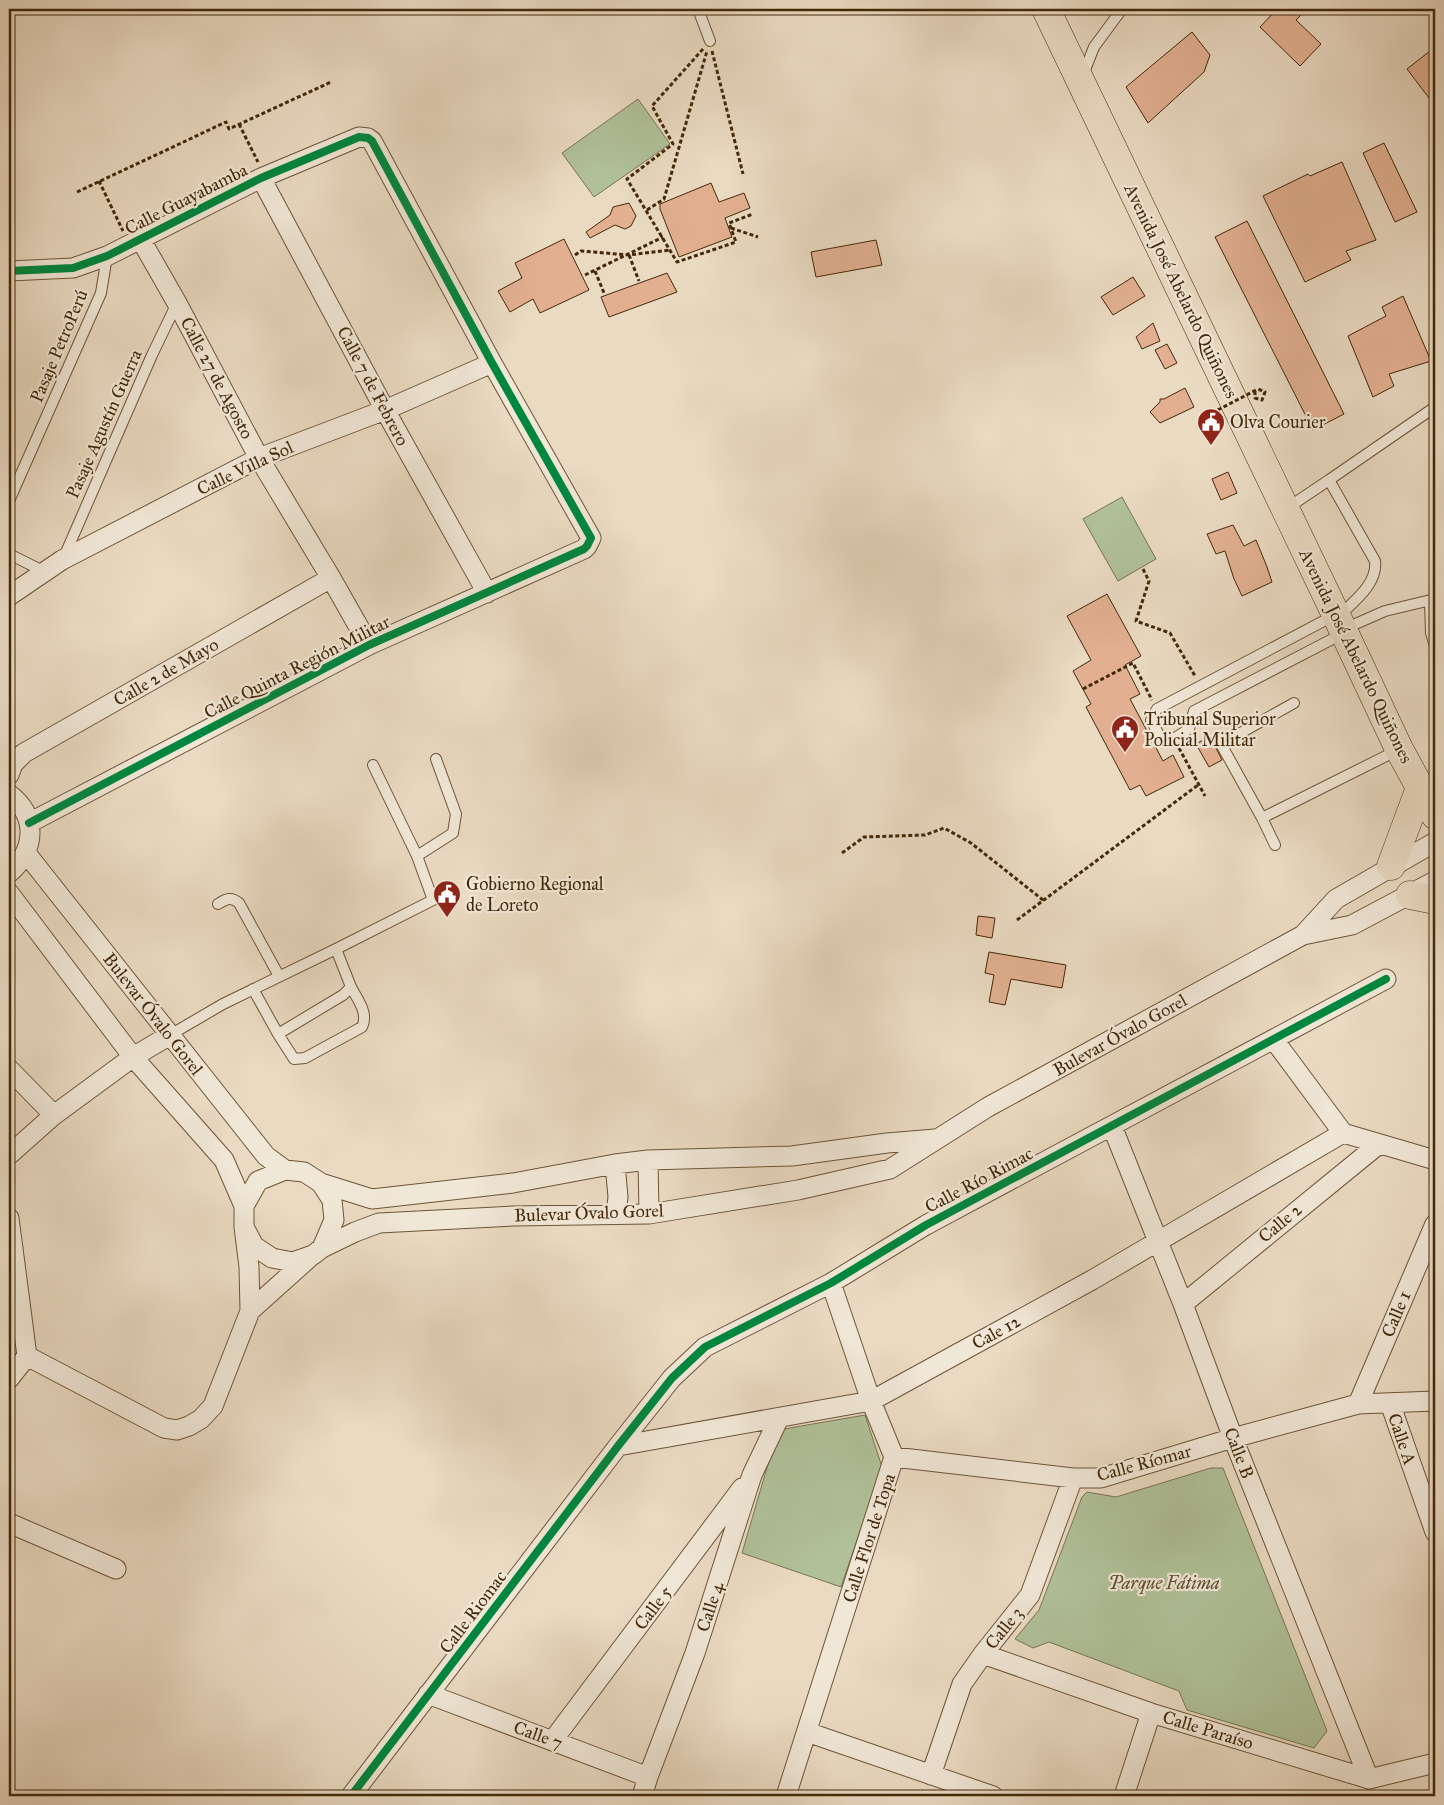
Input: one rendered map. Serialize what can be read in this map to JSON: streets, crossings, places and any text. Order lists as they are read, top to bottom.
{
  "streets": {
    "main road": ["Avenida José Abelardo Quiñones"],
    "street": [
      "Calle Guayabamba",
      "Calle 27 de Agosto",
      "Calle 7 de Febrero",
      "Calle Villa Sol",
      "Calle Quinta Región Militar",
      "Calle 2 de Mayo",
      "Bulevar Óvalo Gorel",
      "Calle Río Rimac",
      "Calle 2",
      "Calle 1",
      "Cale 12",
      "Calle A",
      "Calle B",
      "Calle Ríomar",
      "Calle Flor de Topa",
      "Calle 4",
      "Calle 5",
      "Calle Riomac",
      "Calle 3",
      "Calle Paraíso",
      "Calle 7"
    ],
    "lane": ["Pasaje PetroPerú", "Pasaje Agustín Guerra"]
  },
  "crossings": [
    ["Calle Guayabamba", "Pasaje PetroPerú"],
    ["Calle Guayabamba", "Calle 27 de Agosto"],
    ["Calle Guayabamba", "Calle 7 de Febrero"],
    ["Calle Guayabamba", "Calle Villa Sol"],
    ["Calle Guayabamba", "Calle Quinta Región Militar"],
    ["Calle 27 de Agosto", "Pasaje Agustín Guerra"],
    ["Calle 27 de Agosto", "Calle Villa Sol"],
    ["Calle 27 de Agosto", "Calle Quinta Región Militar"],
    ["Calle 27 de Agosto", "Calle 2 de Mayo"],
    ["Calle 7 de Febrero", "Calle Villa Sol"],
    ["Calle 7 de Febrero", "Calle Quinta Región Militar"],
    ["Pasaje Agustín Guerra", "Calle Villa Sol"],
    ["Calle Villa Sol", "Calle Quinta Región Militar"],
    ["Calle Río Rimac", "Cale 12"],
    ["Calle Río Rimac", "Calle B"],
    ["Calle Río Rimac", "Calle Flor de Topa"],
    ["Calle Río Rimac", "Calle Riomac"],
    ["Calle 2", "Calle B"],
    ["Calle 1", "Calle Ríomar"],
    ["Cale 12", "Calle B"],
    ["Cale 12", "Calle Flor de Topa"],
    ["Cale 12", "Calle 4"],
    ["Cale 12", "Calle Riomac"],
    ["Calle A", "Calle Ríomar"],
    ["Calle B", "Calle Ríomar"],
    ["Calle B", "Calle Paraíso"],
    ["Calle Ríomar", "Calle Flor de Topa"],
    ["Calle Ríomar", "Calle 3"],
    ["Calle 4", "Calle 5"],
    ["Calle 4", "Calle 7"],
    ["Calle 5", "Calle 7"],
    ["Calle Riomac", "Calle 7"],
    ["Calle 3", "Calle Paraíso"]
  ],
  "parks": ["Parque Fátima"],
  "places": {
    "public building": ["Olva Courier", "Tribunal Superior Policial Militar", "Gobierno Regional de Loreto"]
  }
}
